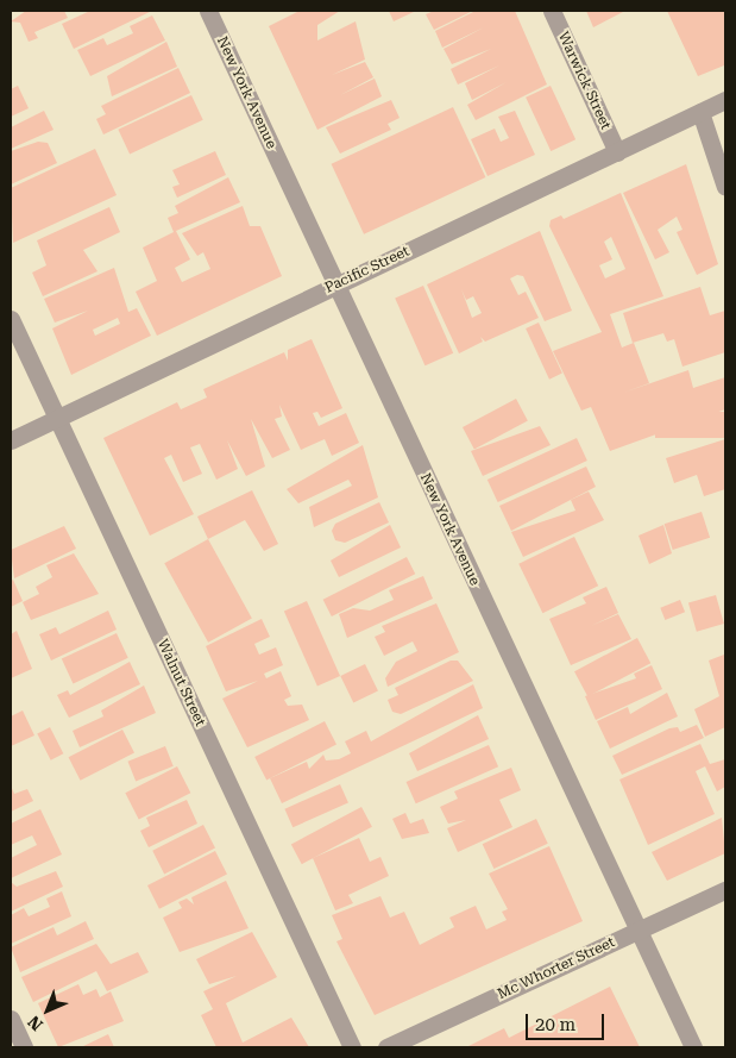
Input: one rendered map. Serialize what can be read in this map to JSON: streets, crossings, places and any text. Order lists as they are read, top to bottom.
{
  "streets": {
    "street": [
      "Warwick Street",
      "New York Avenue",
      "Pacific Street",
      "Walnut Street",
      "Mc Whorter Street"
    ]
  },
  "crossings": [
    ["Warwick Street", "Pacific Street"],
    ["New York Avenue", "Pacific Street"],
    ["New York Avenue", "Mc Whorter Street"],
    ["Pacific Street", "Walnut Street"]
  ],
  "scale_bar": "20 m",
  "north": "bottom left"
}
